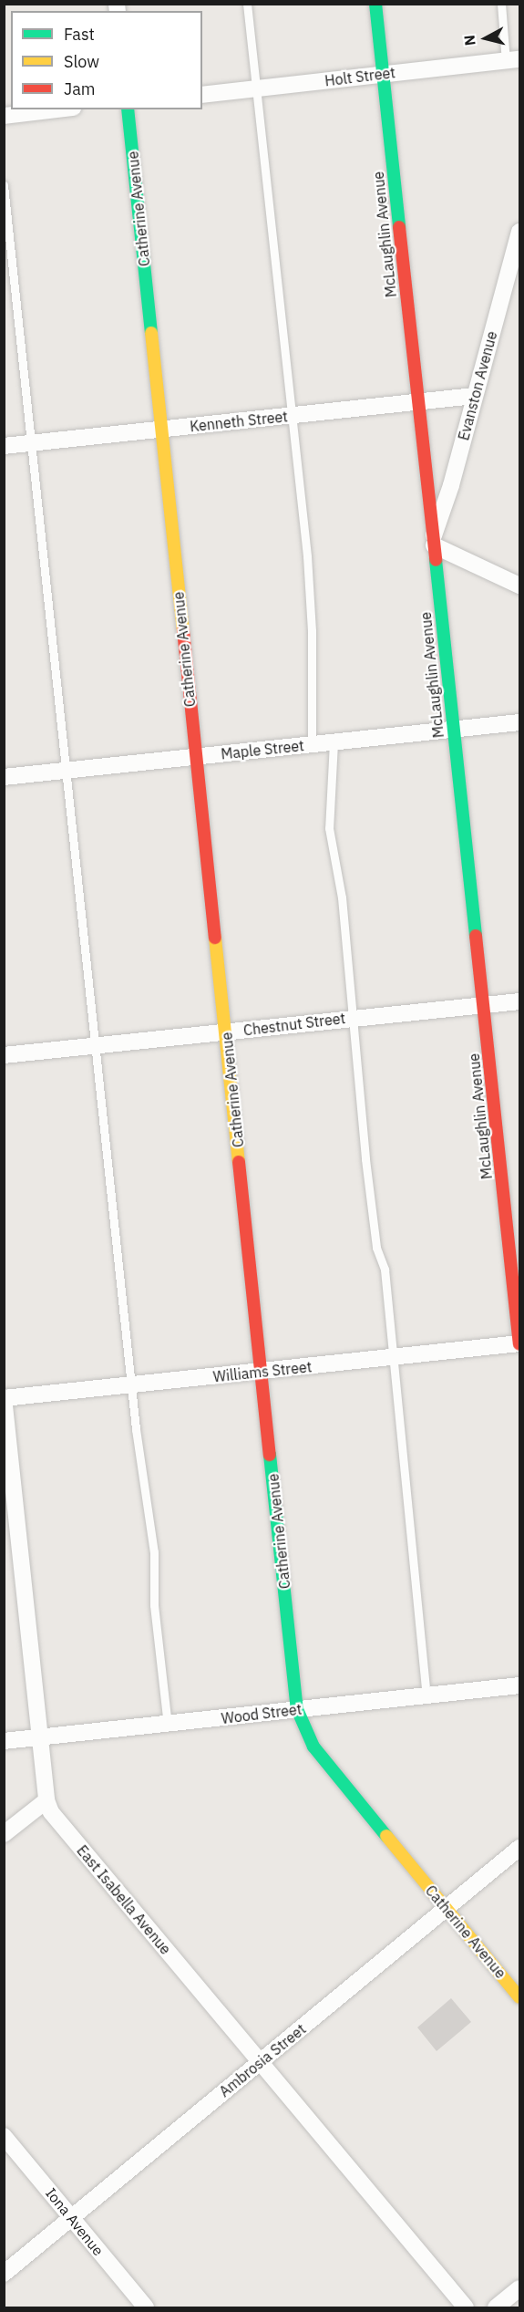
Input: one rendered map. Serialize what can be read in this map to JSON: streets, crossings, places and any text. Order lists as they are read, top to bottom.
{
  "streets": {
    "street": [
      "Holt Street",
      "Catherine Avenue",
      "McLaughlin Avenue",
      "Evanston Avenue",
      "Kenneth Street",
      "Maple Street",
      "Chestnut Street",
      "Williams Street",
      "Wood Street",
      "East Isabella Avenue",
      "Ambrosia Street",
      "Iona Avenue"
    ]
  },
  "crossings": [
    ["Holt Street", "McLaughlin Avenue"],
    ["Catherine Avenue", "Kenneth Street"],
    ["Catherine Avenue", "Maple Street"],
    ["Catherine Avenue", "Chestnut Street"],
    ["Catherine Avenue", "Williams Street"],
    ["Catherine Avenue", "Wood Street"],
    ["Catherine Avenue", "Ambrosia Street"],
    ["McLaughlin Avenue", "Evanston Avenue"],
    ["McLaughlin Avenue", "Kenneth Street"],
    ["McLaughlin Avenue", "Maple Street"],
    ["McLaughlin Avenue", "Chestnut Street"],
    ["McLaughlin Avenue", "Williams Street"],
    ["Evanston Avenue", "Kenneth Street"],
    ["Williams Street", "East Isabella Avenue"],
    ["Wood Street", "East Isabella Avenue"],
    ["East Isabella Avenue", "Ambrosia Street"],
    ["Ambrosia Street", "Iona Avenue"]
  ],
  "legend": ["Fast", "Slow", "Jam"],
  "north": "left"
}
